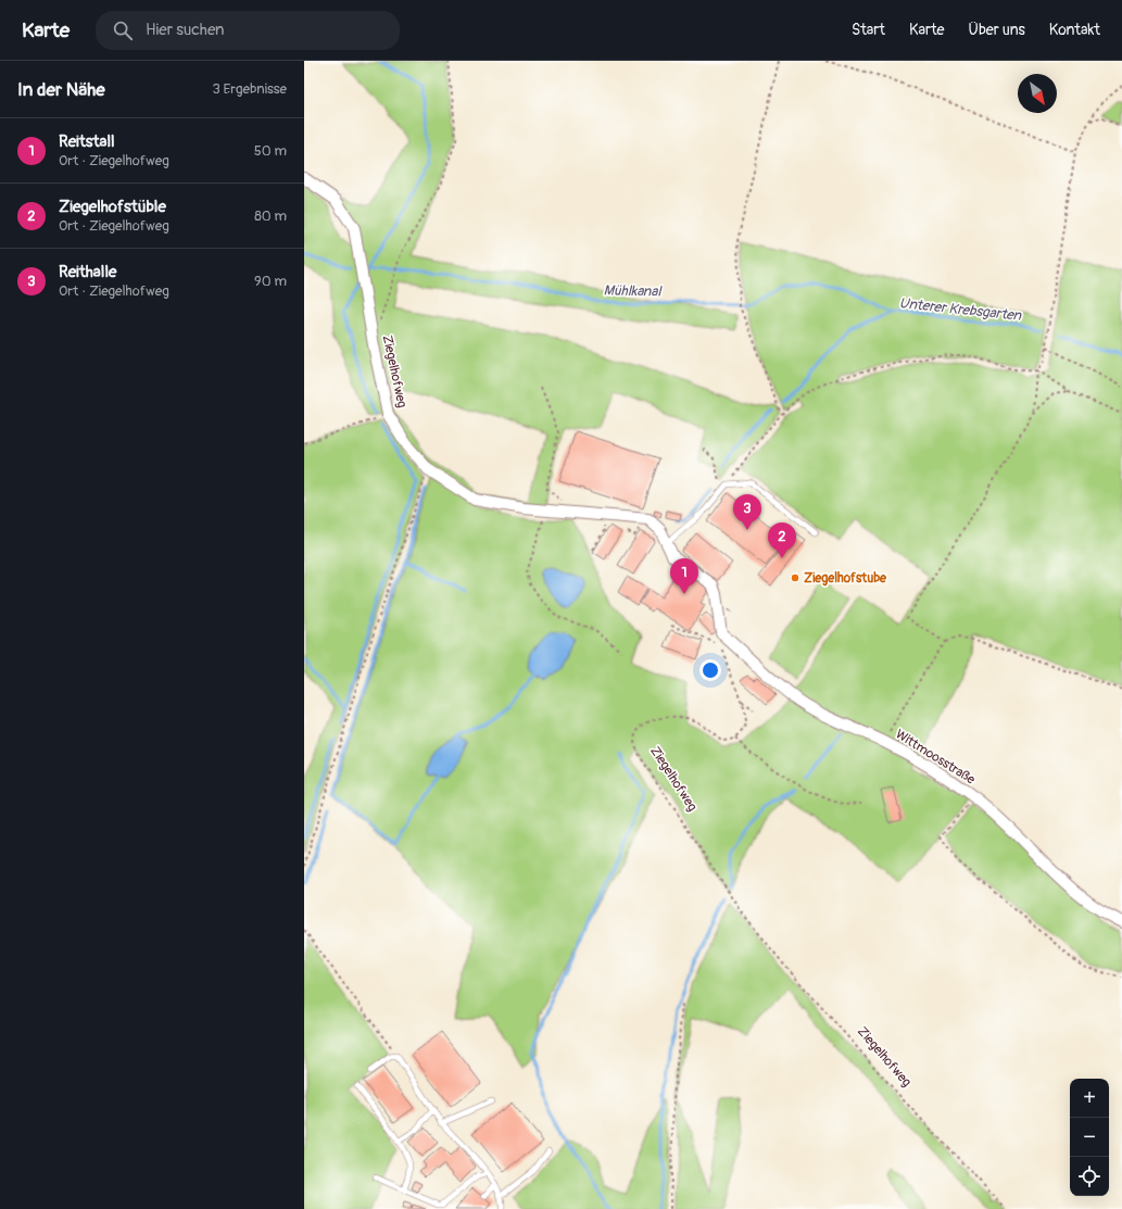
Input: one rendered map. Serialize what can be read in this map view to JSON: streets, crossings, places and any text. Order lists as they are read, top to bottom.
{
  "streets": {
    "street": ["Ziegelhofweg", "Wittmoosstraße"]
  },
  "crossings": [
    ["Ziegelhofweg", "Wittmoosstraße"]
  ],
  "water": ["Mühlkanal", "Unterer Krebsgarten"],
  "places": ["Ziegelhofstube"],
  "north": "bottom right",
  "page": {
    "header": "Karte",
    "search": "Hier suchen",
    "nav": [
      "Start",
      "Karte",
      "Über uns",
      "Kontakt"
    ],
    "heading": ["In der Nähe", "3 Ergebnisse"],
    "list": [
      {
        "mark": "1",
        "name": "Reitstall",
        "note": "Ort · Ziegelhofweg",
        "value": "50 m"
      },
      {
        "mark": "2",
        "name": "Ziegelhofstüble",
        "note": "Ort · Ziegelhofweg",
        "value": "80 m"
      },
      {
        "mark": "3",
        "name": "Reithalle",
        "note": "Ort · Ziegelhofweg",
        "value": "90 m"
      }
    ],
    "pins": ["3", "2", "1"],
    "map_buttons": ["+", "−"]
  }
}
